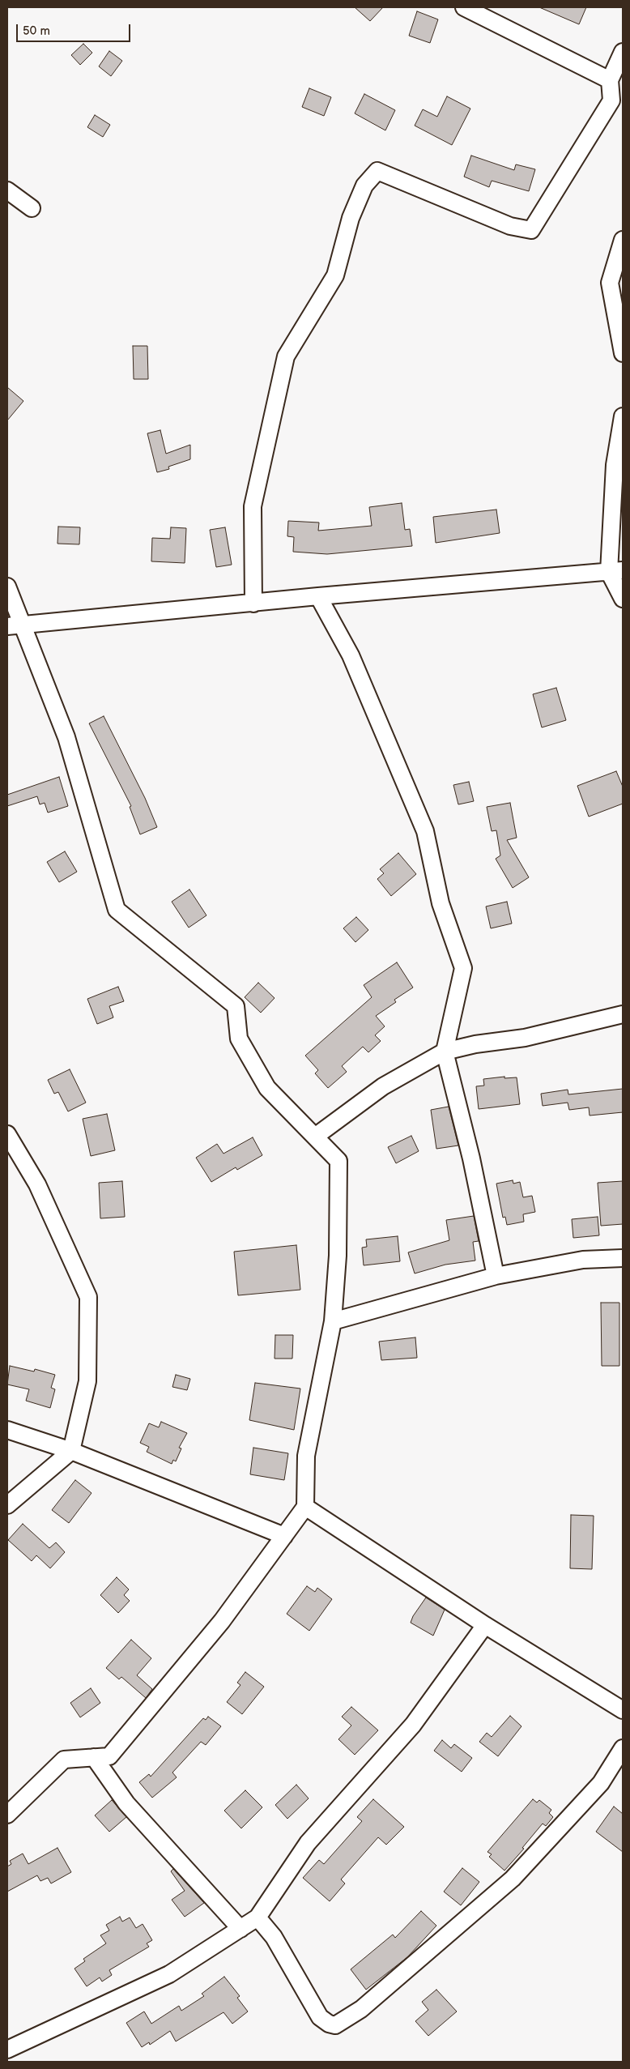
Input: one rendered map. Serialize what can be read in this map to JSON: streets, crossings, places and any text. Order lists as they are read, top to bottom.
{
  "scale_bar": "50 m"
}
